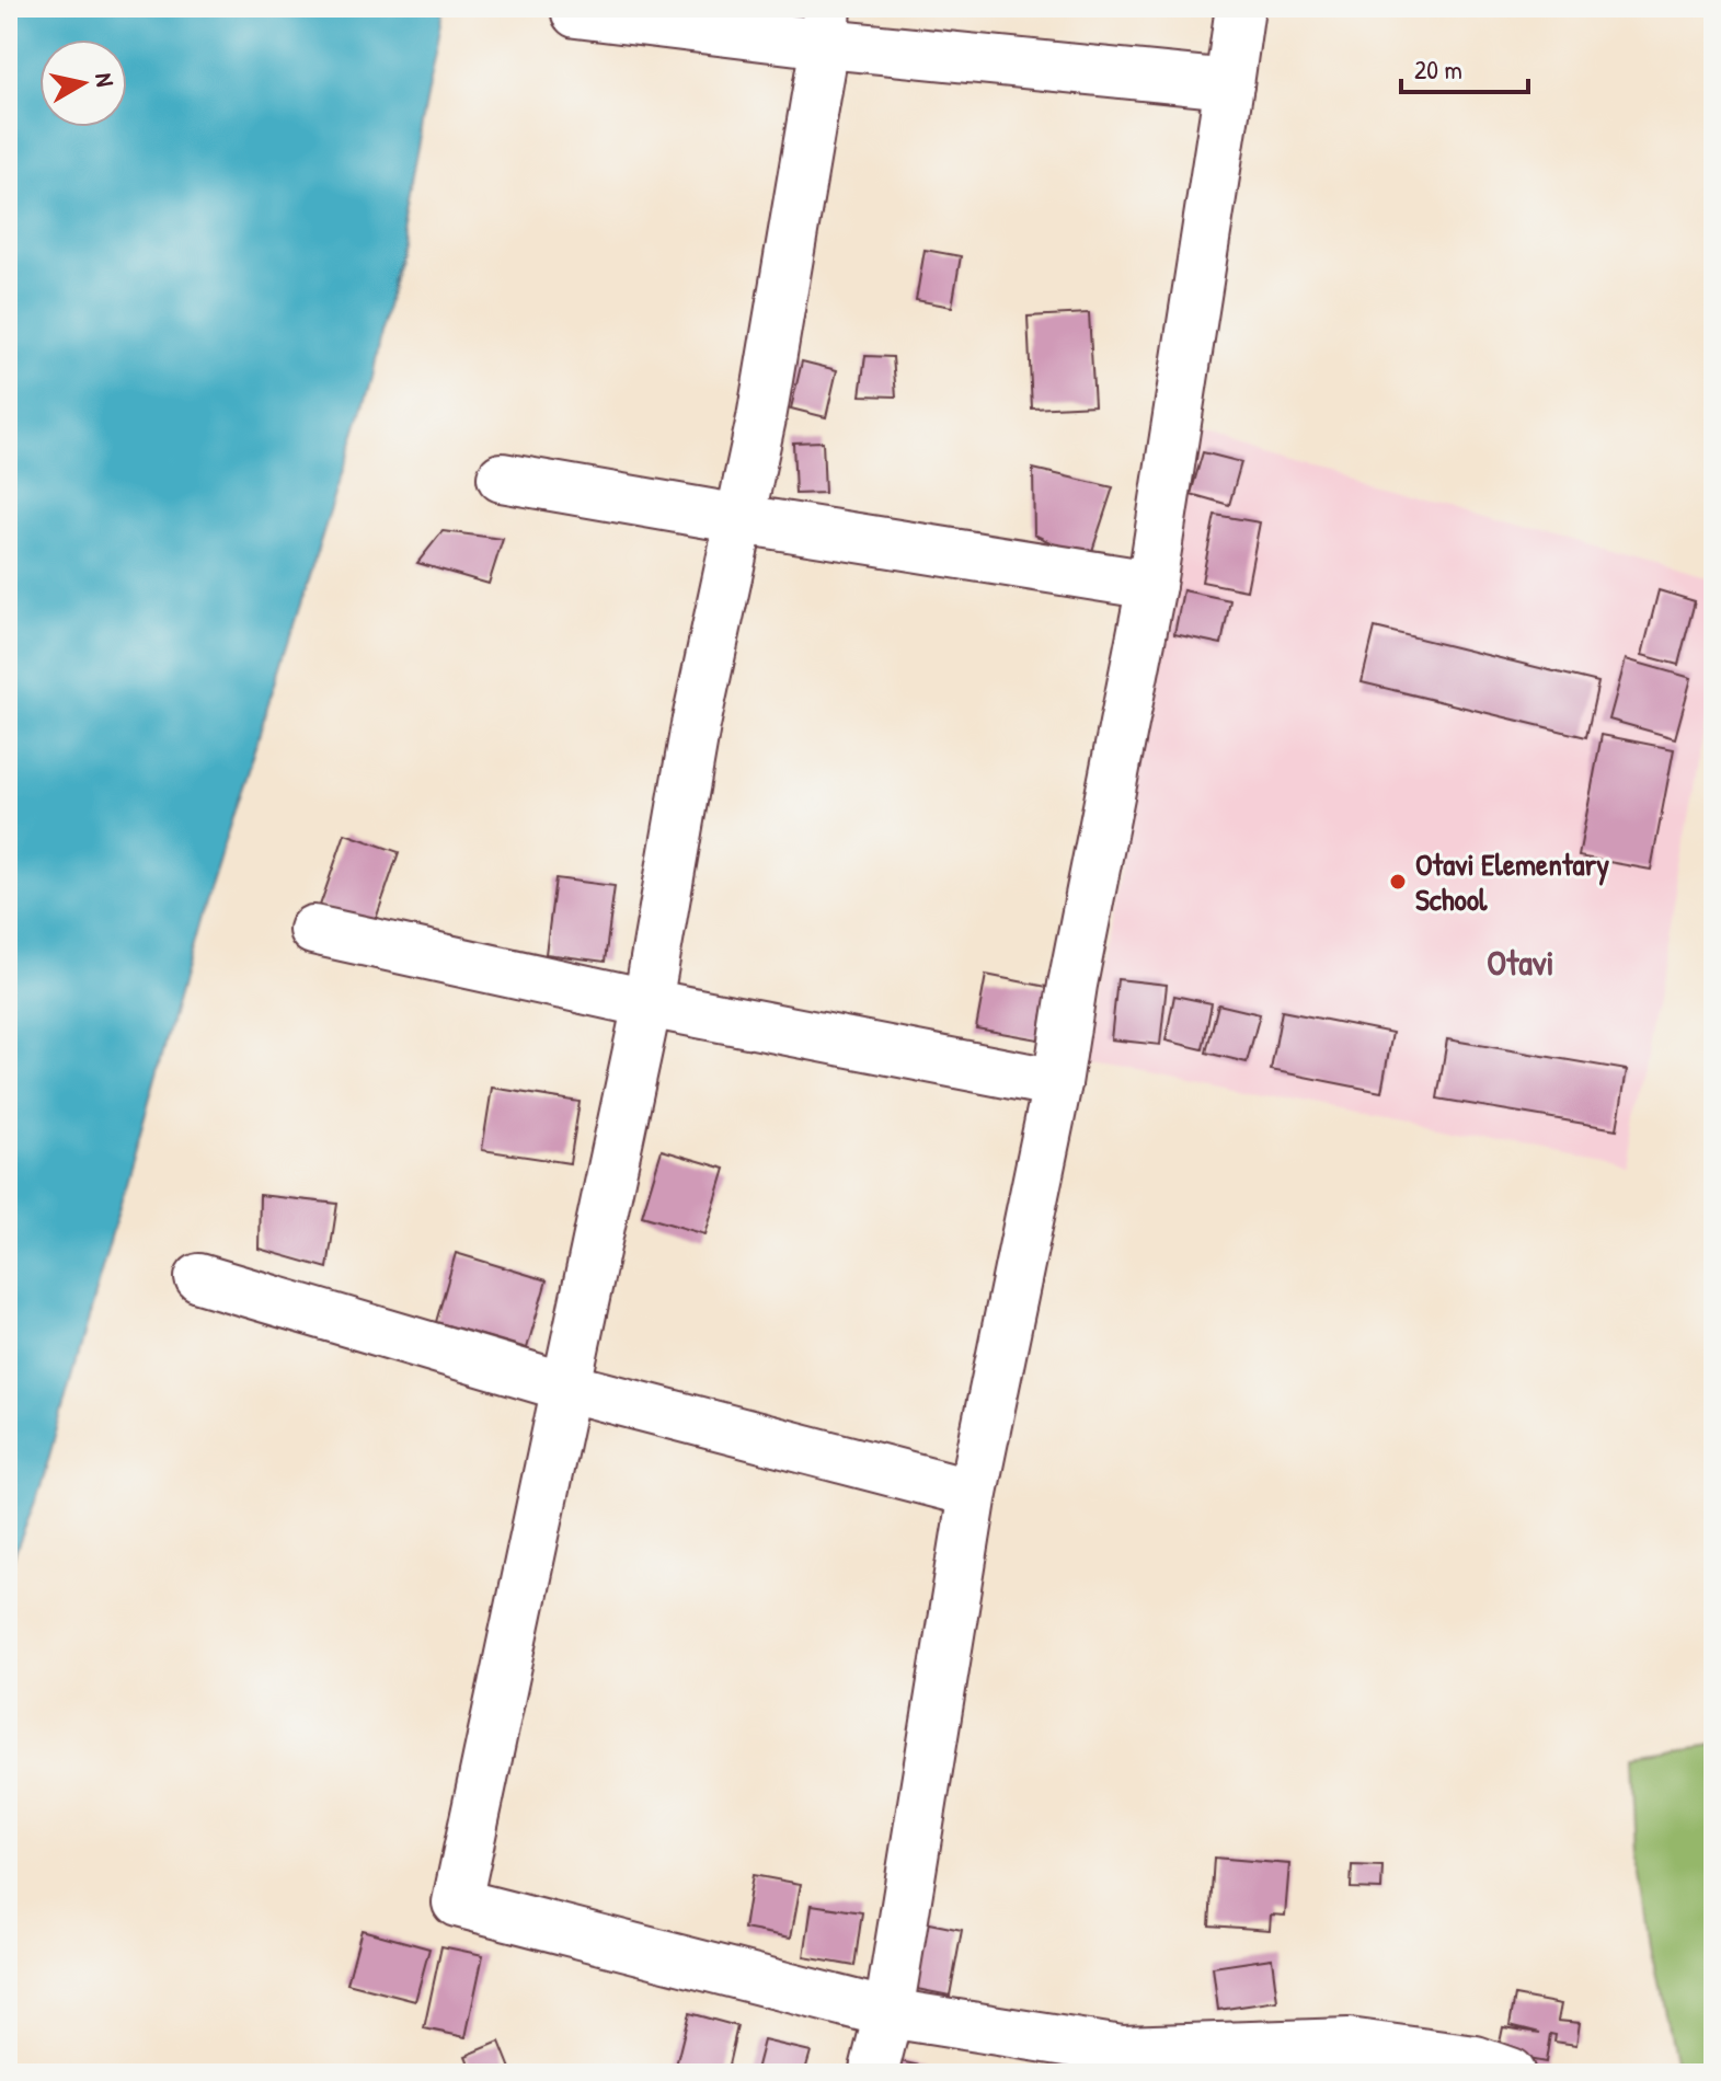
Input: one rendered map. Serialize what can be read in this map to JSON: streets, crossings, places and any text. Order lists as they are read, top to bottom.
{
  "districts": ["Otavi"],
  "places": ["Otavi Elementary School"],
  "scale_bar": "20 m",
  "north": "right"
}
